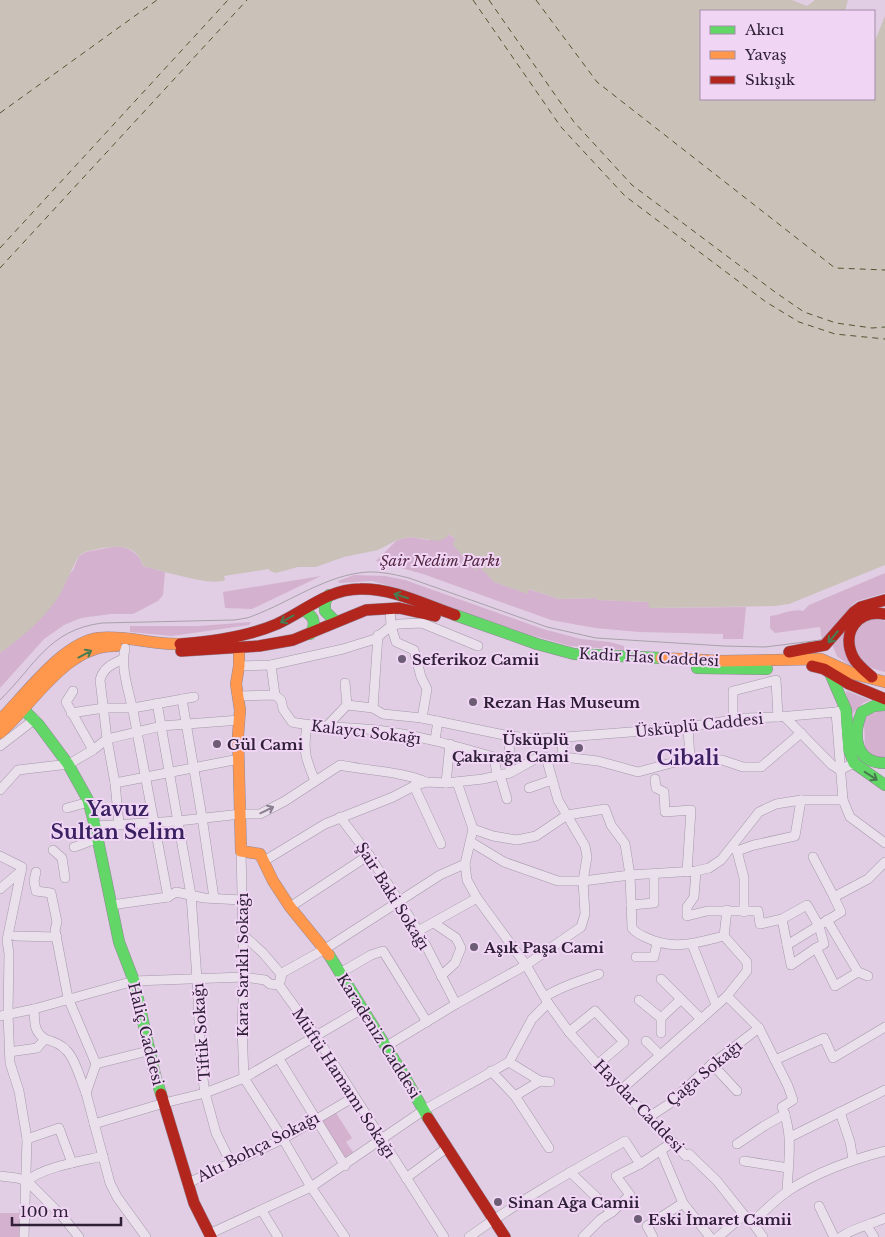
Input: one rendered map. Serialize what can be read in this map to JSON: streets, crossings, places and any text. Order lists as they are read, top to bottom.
{
  "streets": {
    "main road": ["Kadir Has Caddesi", "Haliç Caddesi", "Karadeniz Caddesi"],
    "street": [
      "Üsküplü Caddesi",
      "Kalaycı Sokağı",
      "Şair Baki Sokağı",
      "Kara Sarıklı Sokağı",
      "Tiftik Sokağı",
      "Çağa Sokağı",
      "Müftü Hamamı Sokağı",
      "Haydar Caddesi",
      "Altı Bohça Sokağı"
    ]
  },
  "crossings": [
    ["Kadir Has Caddesi", "Haliç Caddesi"],
    ["Kara Sarıklı Sokağı", "Müftü Hamamı Sokağı"],
    ["Tiftik Sokağı", "Altı Bohça Sokağı"],
    ["Haliç Caddesi", "Altı Bohça Sokağı"],
    ["Çağa Sokağı", "Haydar Caddesi"],
    ["Müftü Hamamı Sokağı", "Altı Bohça Sokağı"]
  ],
  "districts": ["Cibali", "Yavuz Sultan Selim"],
  "parks": ["Şair Nedim Parkı"],
  "places": [
    "Seferikoz Camii",
    "Rezan Has Museum",
    "Gül Cami",
    "Üsküplü Çakırağa Cami",
    "Aşık Paşa Cami",
    "Sinan Ağa Camii",
    "Eski İmaret Camii"
  ],
  "legend": ["Akıcı", "Yavaş", "Sıkışık"],
  "scale_bar": "100 m"
}
